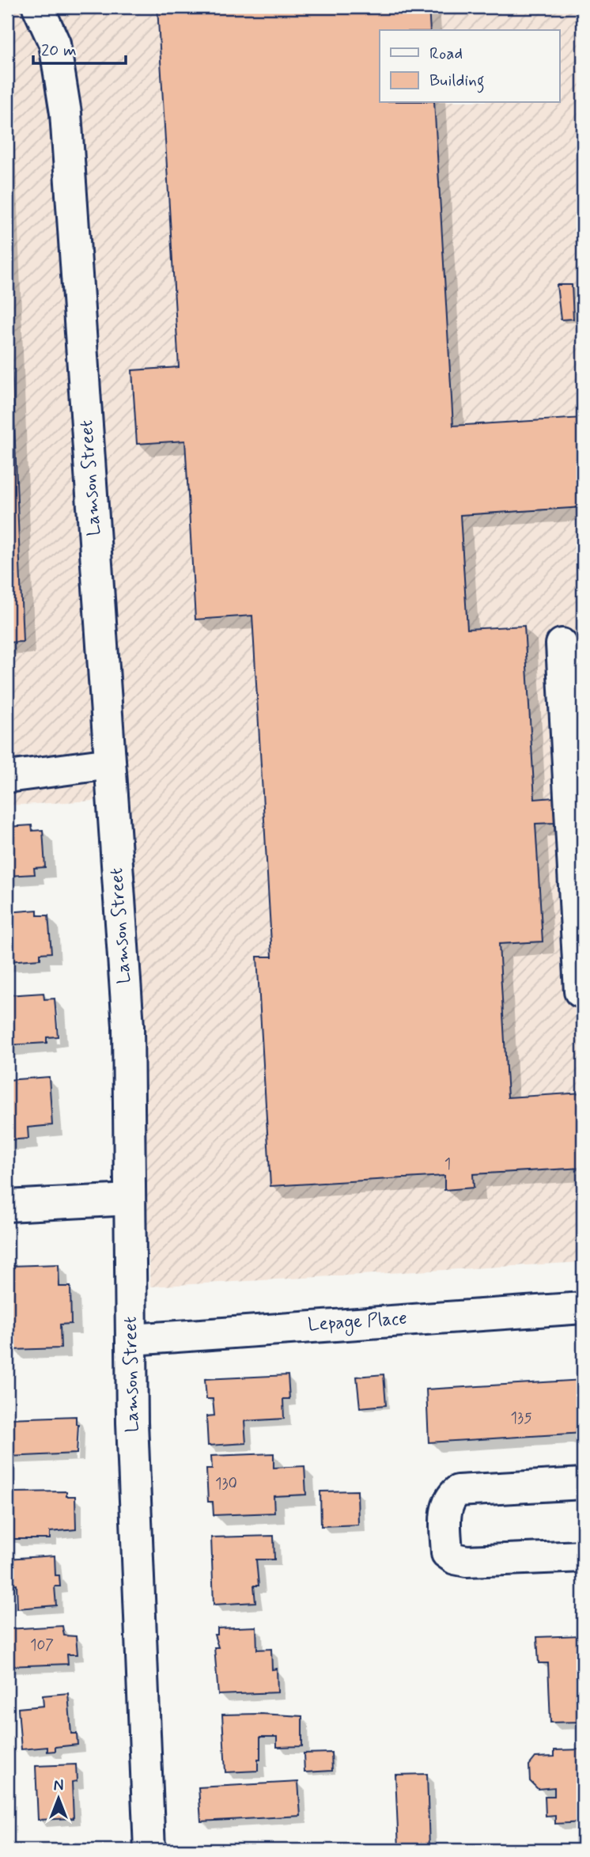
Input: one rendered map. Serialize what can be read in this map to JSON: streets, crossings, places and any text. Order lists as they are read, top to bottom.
{
  "streets": {
    "street": ["Lamson Street", "Lepage Place"]
  },
  "crossings": [
    ["Lamson Street", "Lepage Place"]
  ],
  "house_numbers": [
    "1",
    "135",
    "130",
    "107"
  ],
  "legend": ["Road", "Building"],
  "scale_bar": "20 m",
  "north": "top"
}
